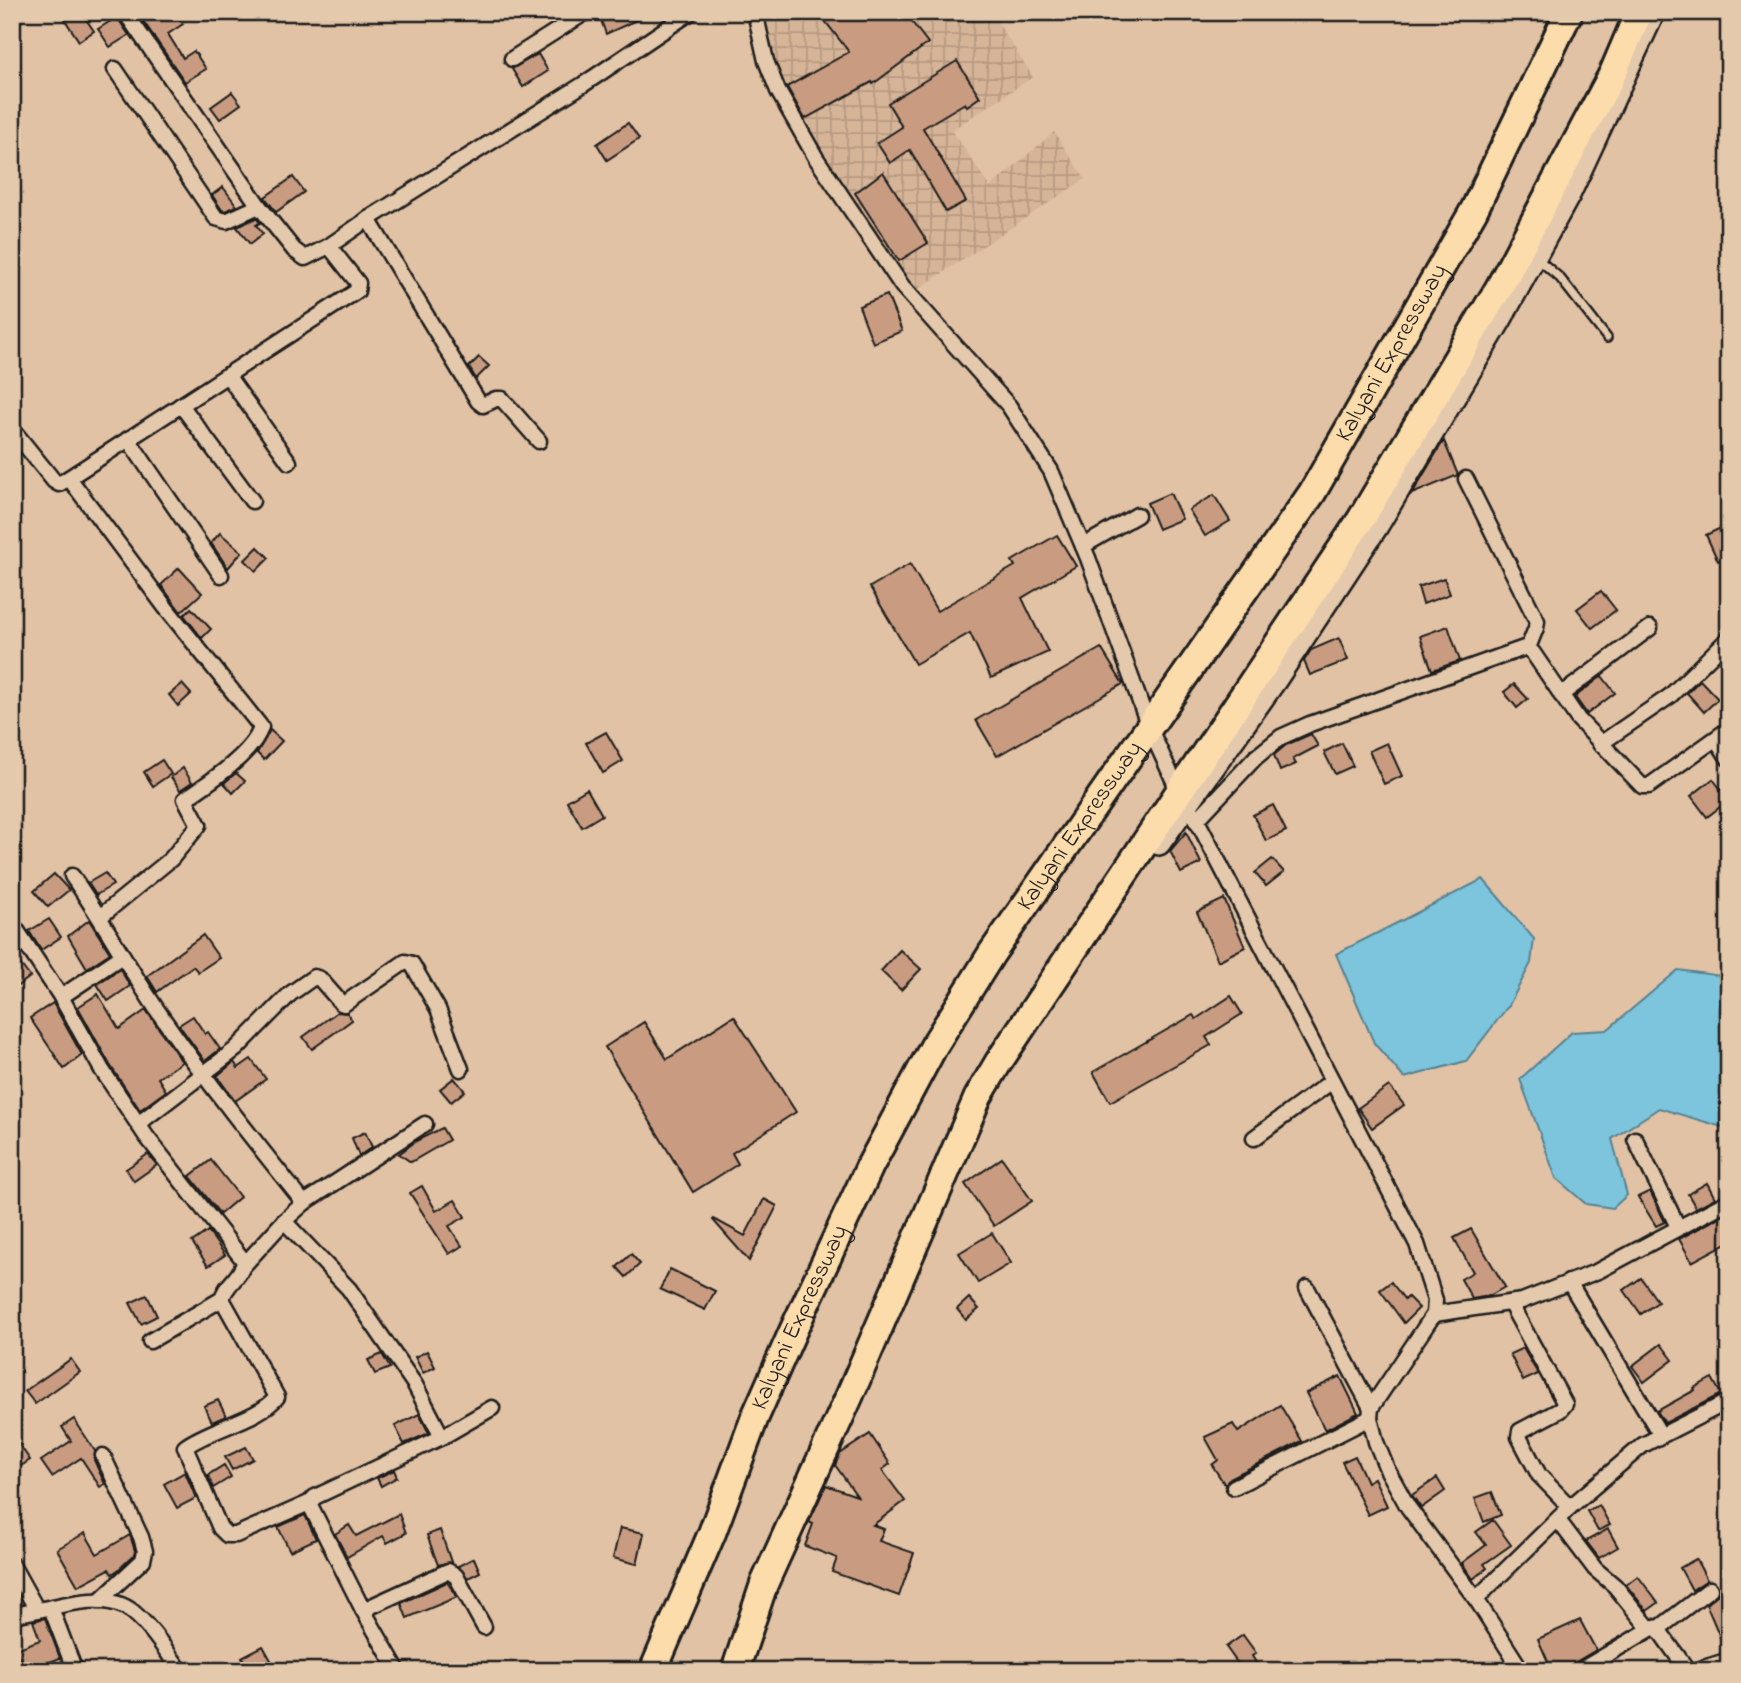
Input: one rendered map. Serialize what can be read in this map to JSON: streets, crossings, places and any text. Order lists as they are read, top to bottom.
{
  "streets": {
    "highway": ["Kalyani Expressway"]
  }
}
